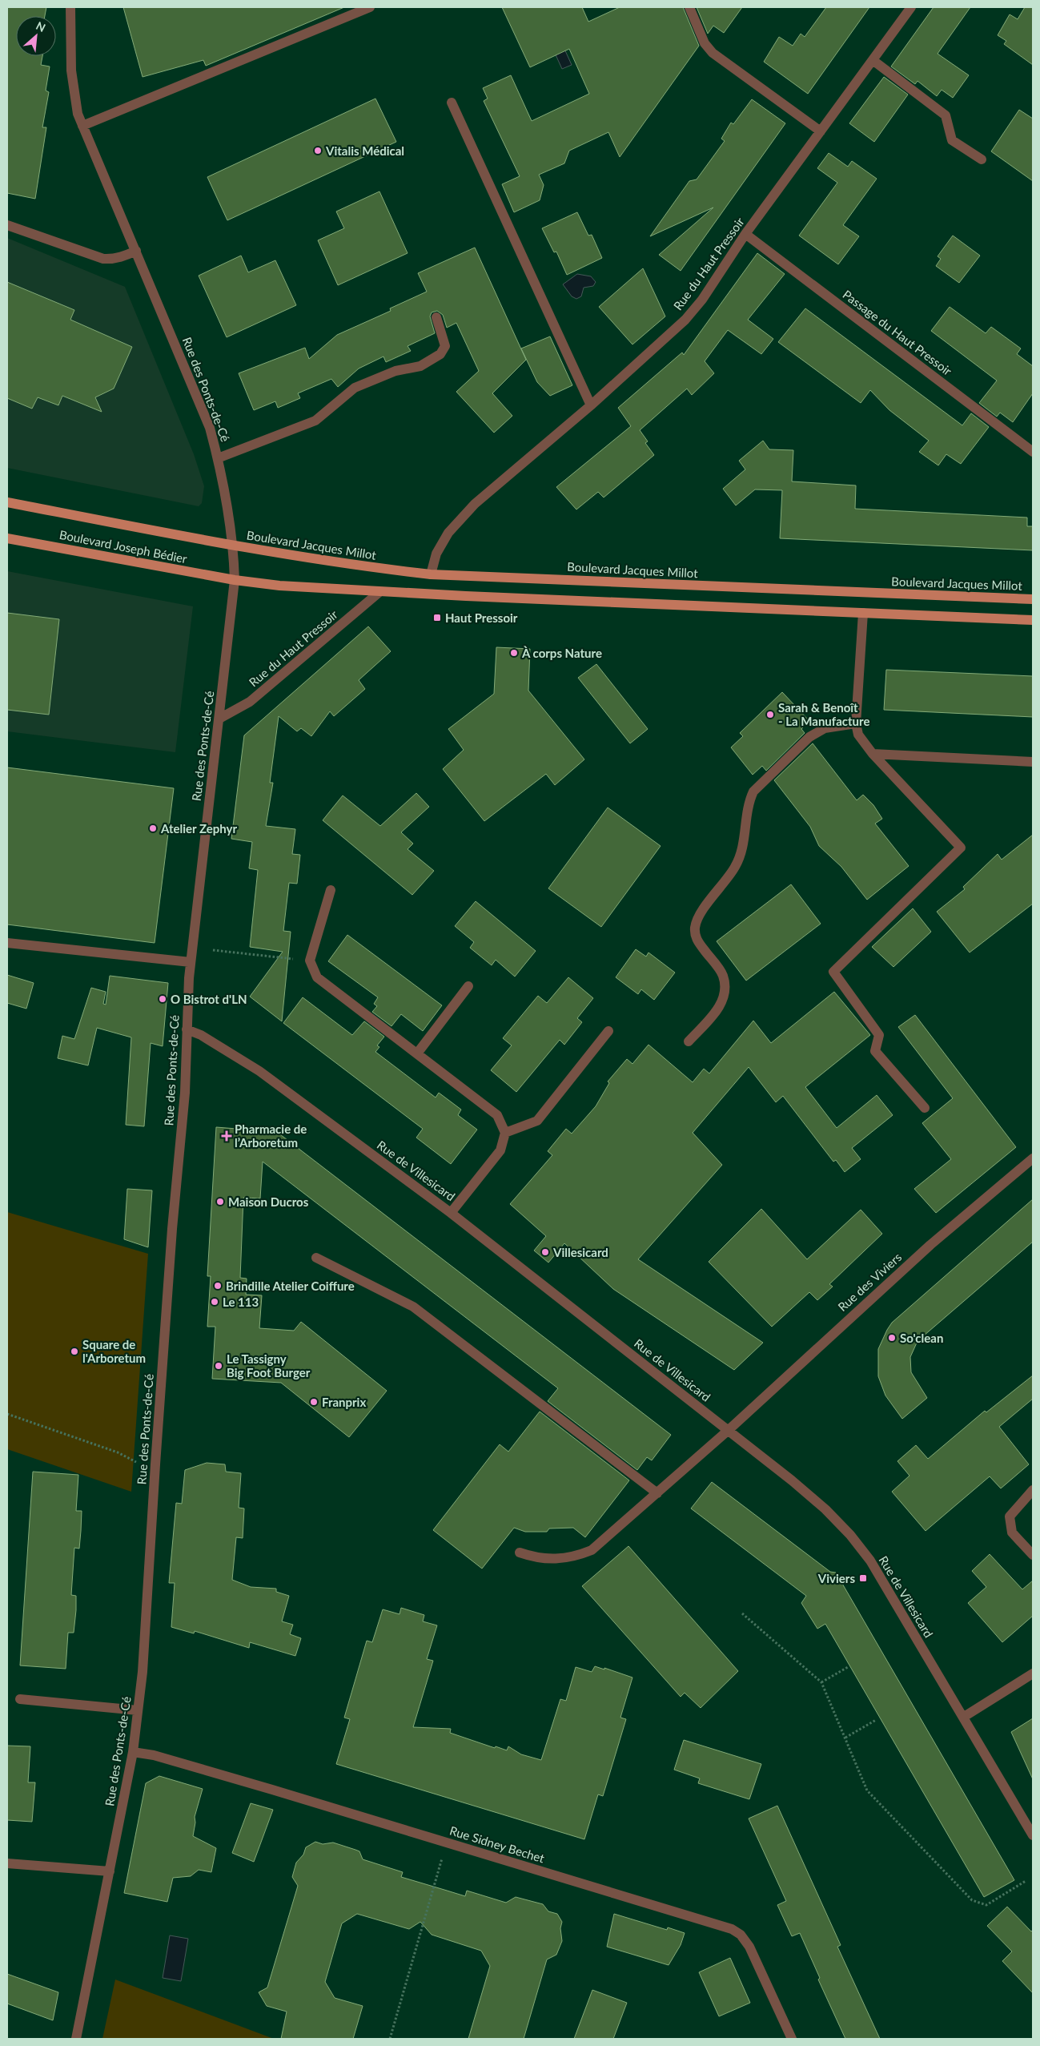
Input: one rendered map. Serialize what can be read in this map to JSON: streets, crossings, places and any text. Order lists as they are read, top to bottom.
{
  "streets": {
    "main road": ["Boulevard Jacques Millot", "Boulevard Joseph Bédier"],
    "street": [
      "Rue du Haut Pressoir",
      "Passage du Haut Pressoir",
      "Rue des Ponts-de-Cé",
      "Rue de Villesicard",
      "Rue des Viviers",
      "Rue Sidney Bechet"
    ]
  },
  "crossings": [
    ["Rue du Haut Pressoir", "Passage du Haut Pressoir"],
    ["Rue du Haut Pressoir", "Rue des Ponts-de-Cé"],
    ["Rue du Haut Pressoir", "Boulevard Jacques Millot"],
    ["Rue des Ponts-de-Cé", "Boulevard Jacques Millot"],
    ["Rue des Ponts-de-Cé", "Boulevard Joseph Bédier"],
    ["Rue des Ponts-de-Cé", "Rue de Villesicard"],
    ["Rue des Ponts-de-Cé", "Rue Sidney Bechet"],
    ["Boulevard Jacques Millot", "Boulevard Joseph Bédier"],
    ["Rue de Villesicard", "Rue des Viviers"]
  ],
  "places": {
    "other": [
      "Vitalis Médical",
      "À corps Nature",
      "Sarah & Benoît - La Manufacture",
      "Atelier Zephyr",
      "O Bistrot d'LN",
      "Maison Ducros",
      "Villesicard",
      "Brindille Atelier Coiffure",
      "Le 113",
      "So'clean",
      "Square de l'Arboretum",
      "Le Tassigny Big Foot Burger",
      "Franprix"
    ],
    "transit": ["Haut Pressoir", "Viviers"],
    "health": ["Pharmacie de l’Arboretum"]
  },
  "north": "top right"
}
